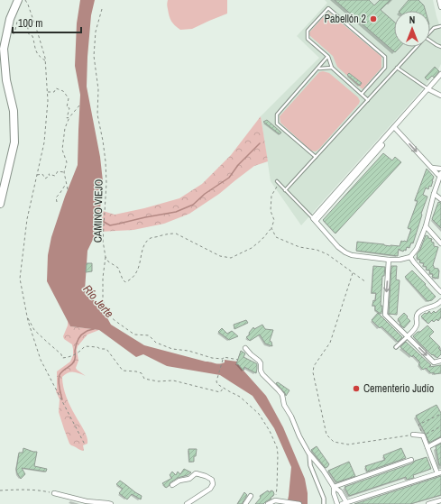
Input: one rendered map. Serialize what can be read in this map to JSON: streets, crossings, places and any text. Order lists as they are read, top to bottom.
{
  "streets": {
    "path": ["CAMINO VIEJO"]
  },
  "water": ["Río Jerte"],
  "places": ["Pabellón 2", "Cementerio Judío"],
  "scale_bar": "100 m",
  "north": "top"
}
